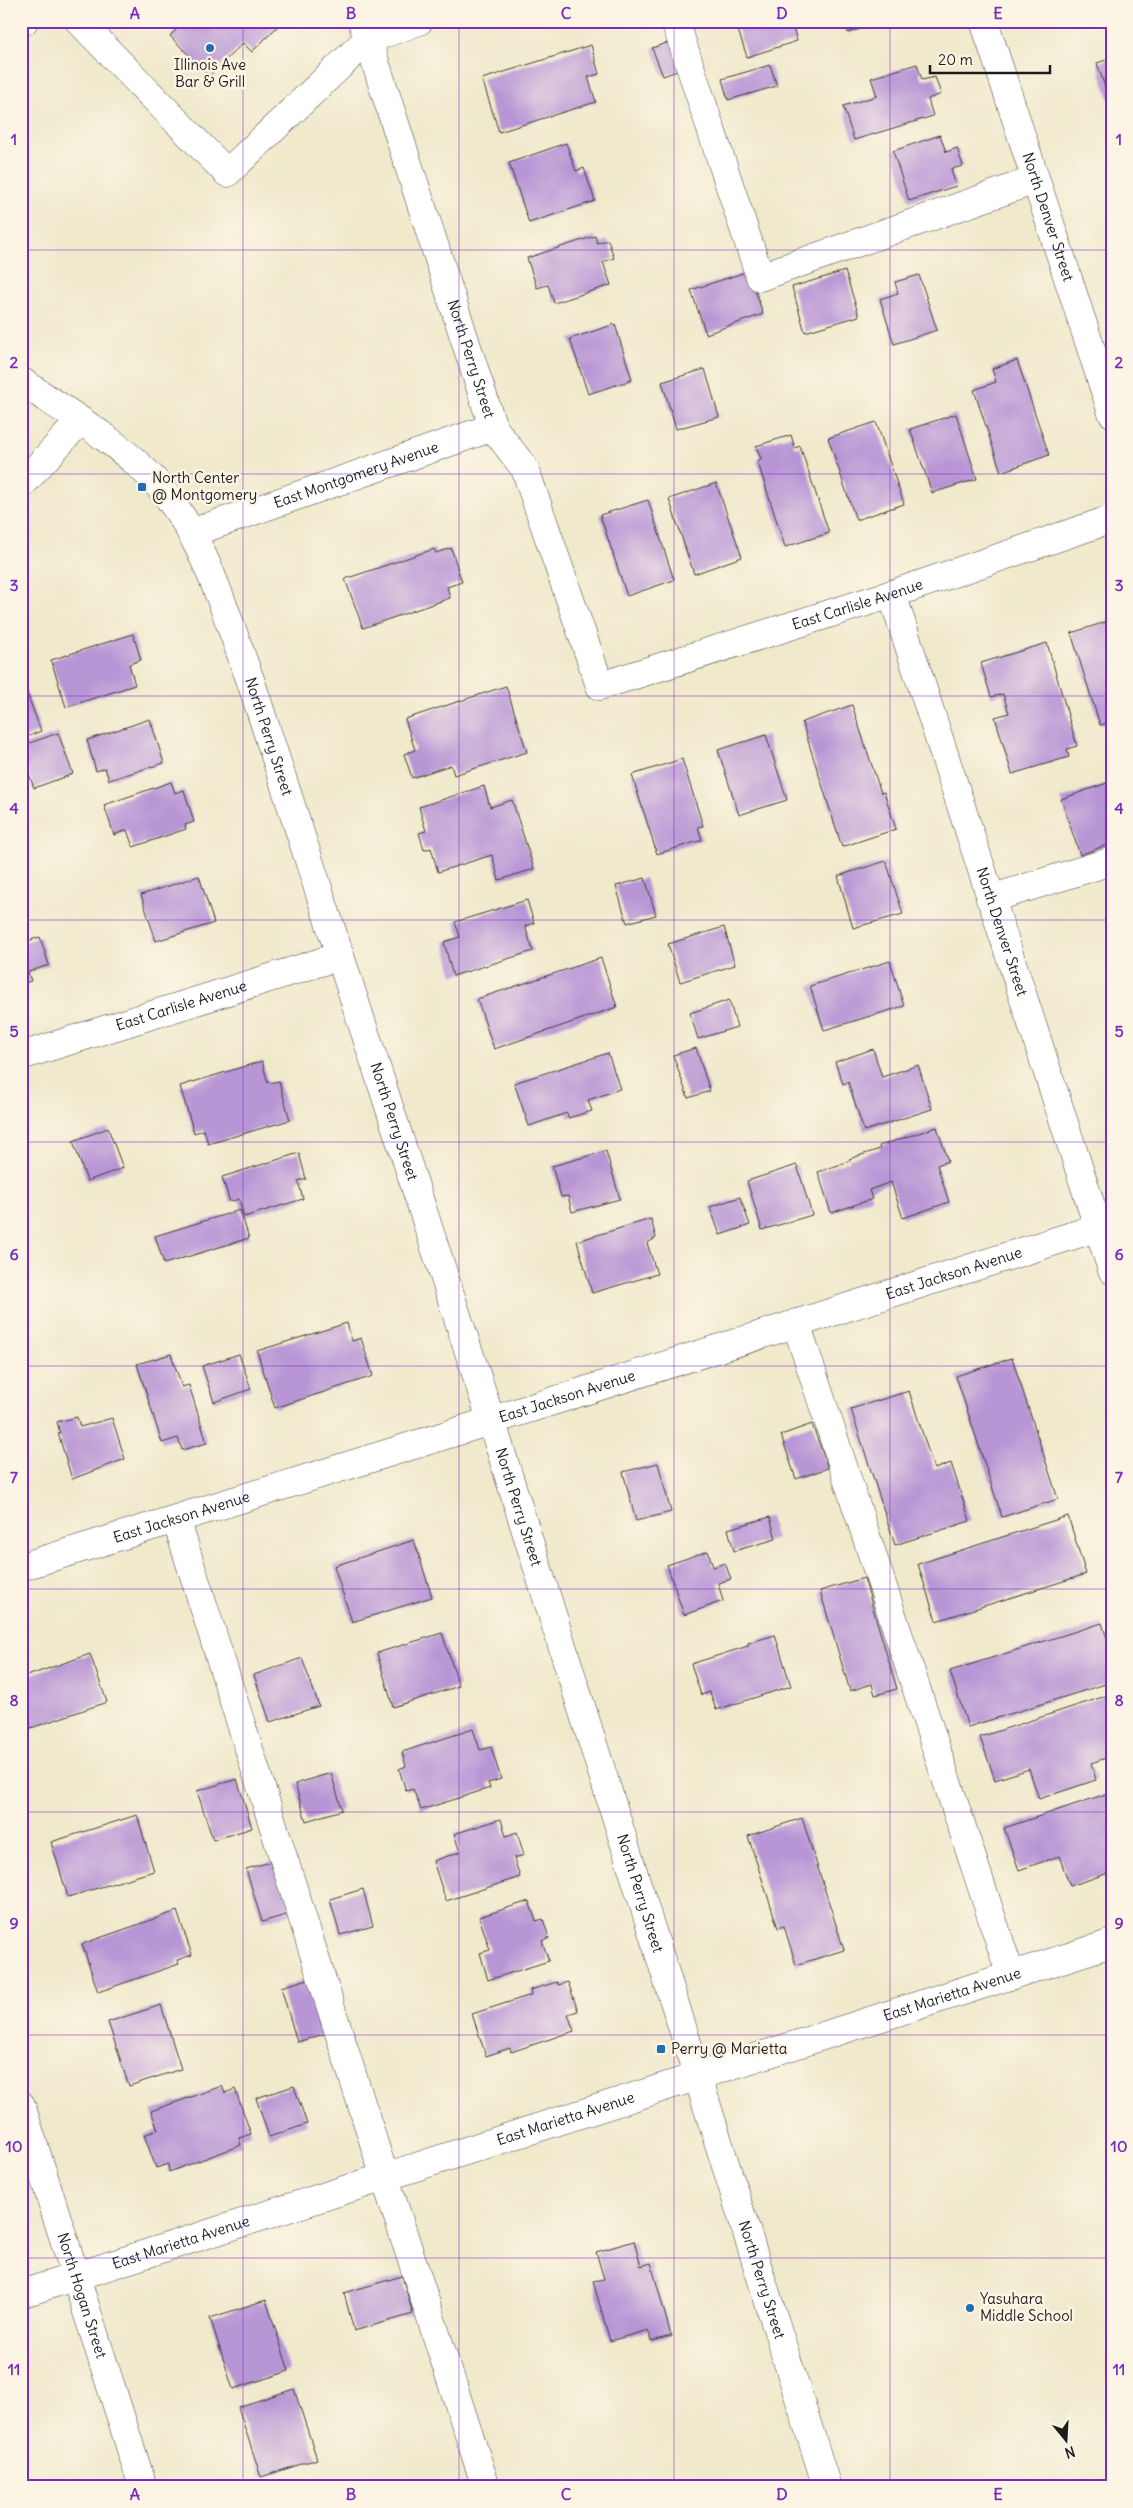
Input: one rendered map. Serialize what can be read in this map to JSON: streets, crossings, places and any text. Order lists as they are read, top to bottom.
{
  "streets": {
    "street": [
      "North Denver Street",
      "North Perry Street",
      "East Montgomery Avenue",
      "East Carlisle Avenue",
      "East Jackson Avenue",
      "East Marietta Avenue",
      "North Hogan Street"
    ]
  },
  "crossings": [
    ["North Denver Street", "East Carlisle Avenue"],
    ["North Denver Street", "East Jackson Avenue"],
    ["North Perry Street", "East Montgomery Avenue"],
    ["North Perry Street", "East Carlisle Avenue"],
    ["North Perry Street", "East Jackson Avenue"],
    ["North Perry Street", "East Marietta Avenue"],
    ["East Marietta Avenue", "North Hogan Street"]
  ],
  "places": {
    "other": ["Illinois Ave Bar & Grill", "Yasuhara Middle School"],
    "transit": ["North Center @ Montgomery", "Perry @ Marietta"]
  },
  "scale_bar": "20 m",
  "north": "bottom",
  "grid": {
    "columns": [
      "A",
      "B",
      "C",
      "D",
      "E"
    ],
    "rows": [
      "1",
      "2",
      "3",
      "4",
      "5",
      "6",
      "7",
      "8",
      "9",
      "10",
      "11"
    ]
  }
}
